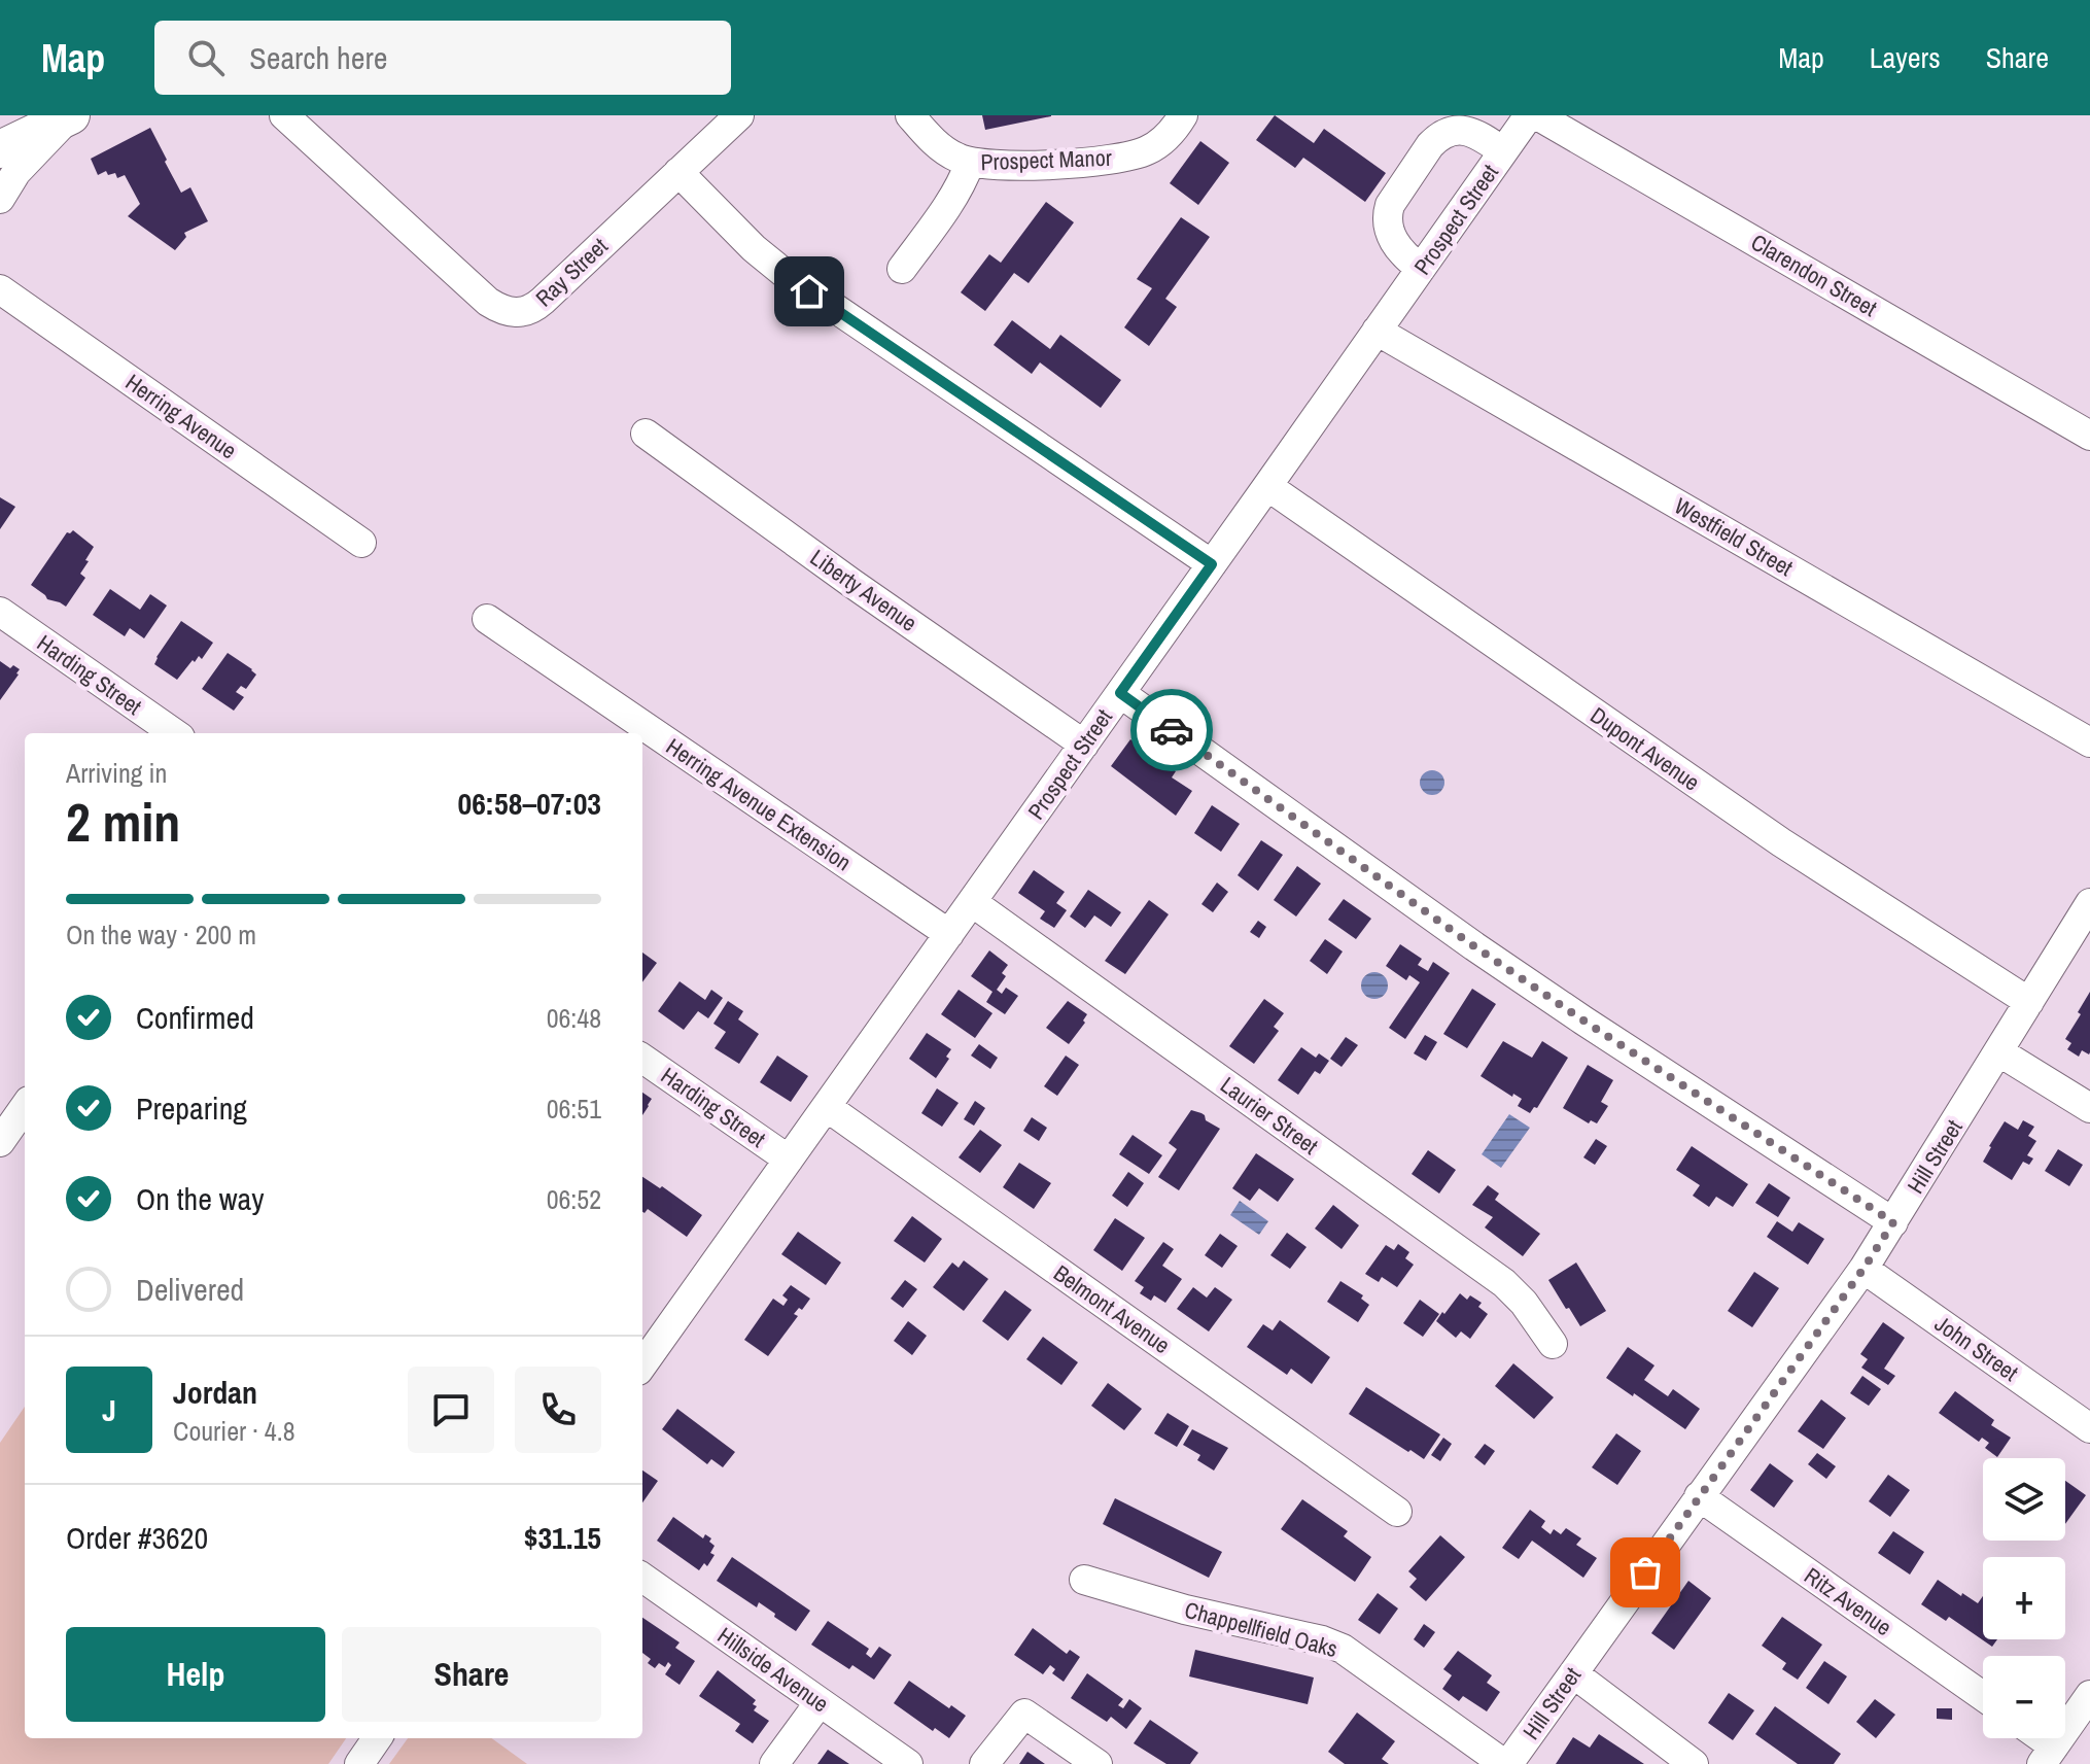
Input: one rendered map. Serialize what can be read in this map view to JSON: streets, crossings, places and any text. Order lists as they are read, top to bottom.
{
  "streets": {
    "street": [
      "Prospect Manor",
      "Prospect Street",
      "Ray Street",
      "Clarendon Street",
      "Herring Avenue",
      "Westfield Street",
      "Liberty Avenue",
      "Harding Street",
      "Dupont Avenue",
      "Herring Avenue Extension",
      "Laurier Street",
      "Hill Street",
      "Belmont Avenue",
      "John Street",
      "Ritz Avenue",
      "Chappellfield Oaks",
      "Hillside Avenue"
    ]
  },
  "crossings": [
    ["Prospect Street", "Westfield Street"],
    ["Prospect Street", "Liberty Avenue"],
    ["Prospect Street", "Harding Street"],
    ["Prospect Street", "Dupont Avenue"],
    ["Prospect Street", "Herring Avenue Extension"],
    ["Prospect Street", "Laurier Street"],
    ["Prospect Street", "Belmont Avenue"],
    ["Dupont Avenue", "Hill Street"],
    ["Hill Street", "John Street"],
    ["Hill Street", "Ritz Avenue"],
    ["Hill Street", "Chappellfield Oaks"]
  ],
  "page": {
    "header": "Map",
    "search": "Search here",
    "nav": ["Map", "Layers", "Share"],
    "heading": ["2 min", "Arriving in", "06:58–07:03"],
    "panel": [
      "Jordan",
      "Courier · 4.8",
      "Order #3620",
      "$31.15"
    ],
    "bar": "On the way · 200 m",
    "list": [
      ["Confirmed", "06:48"],
      ["Preparing", "06:51"],
      ["On the way", "06:52"],
      "Delivered"
    ],
    "round": "J",
    "map_buttons": ["+", "−"],
    "buttons": ["Help", "Share"]
  }
}
